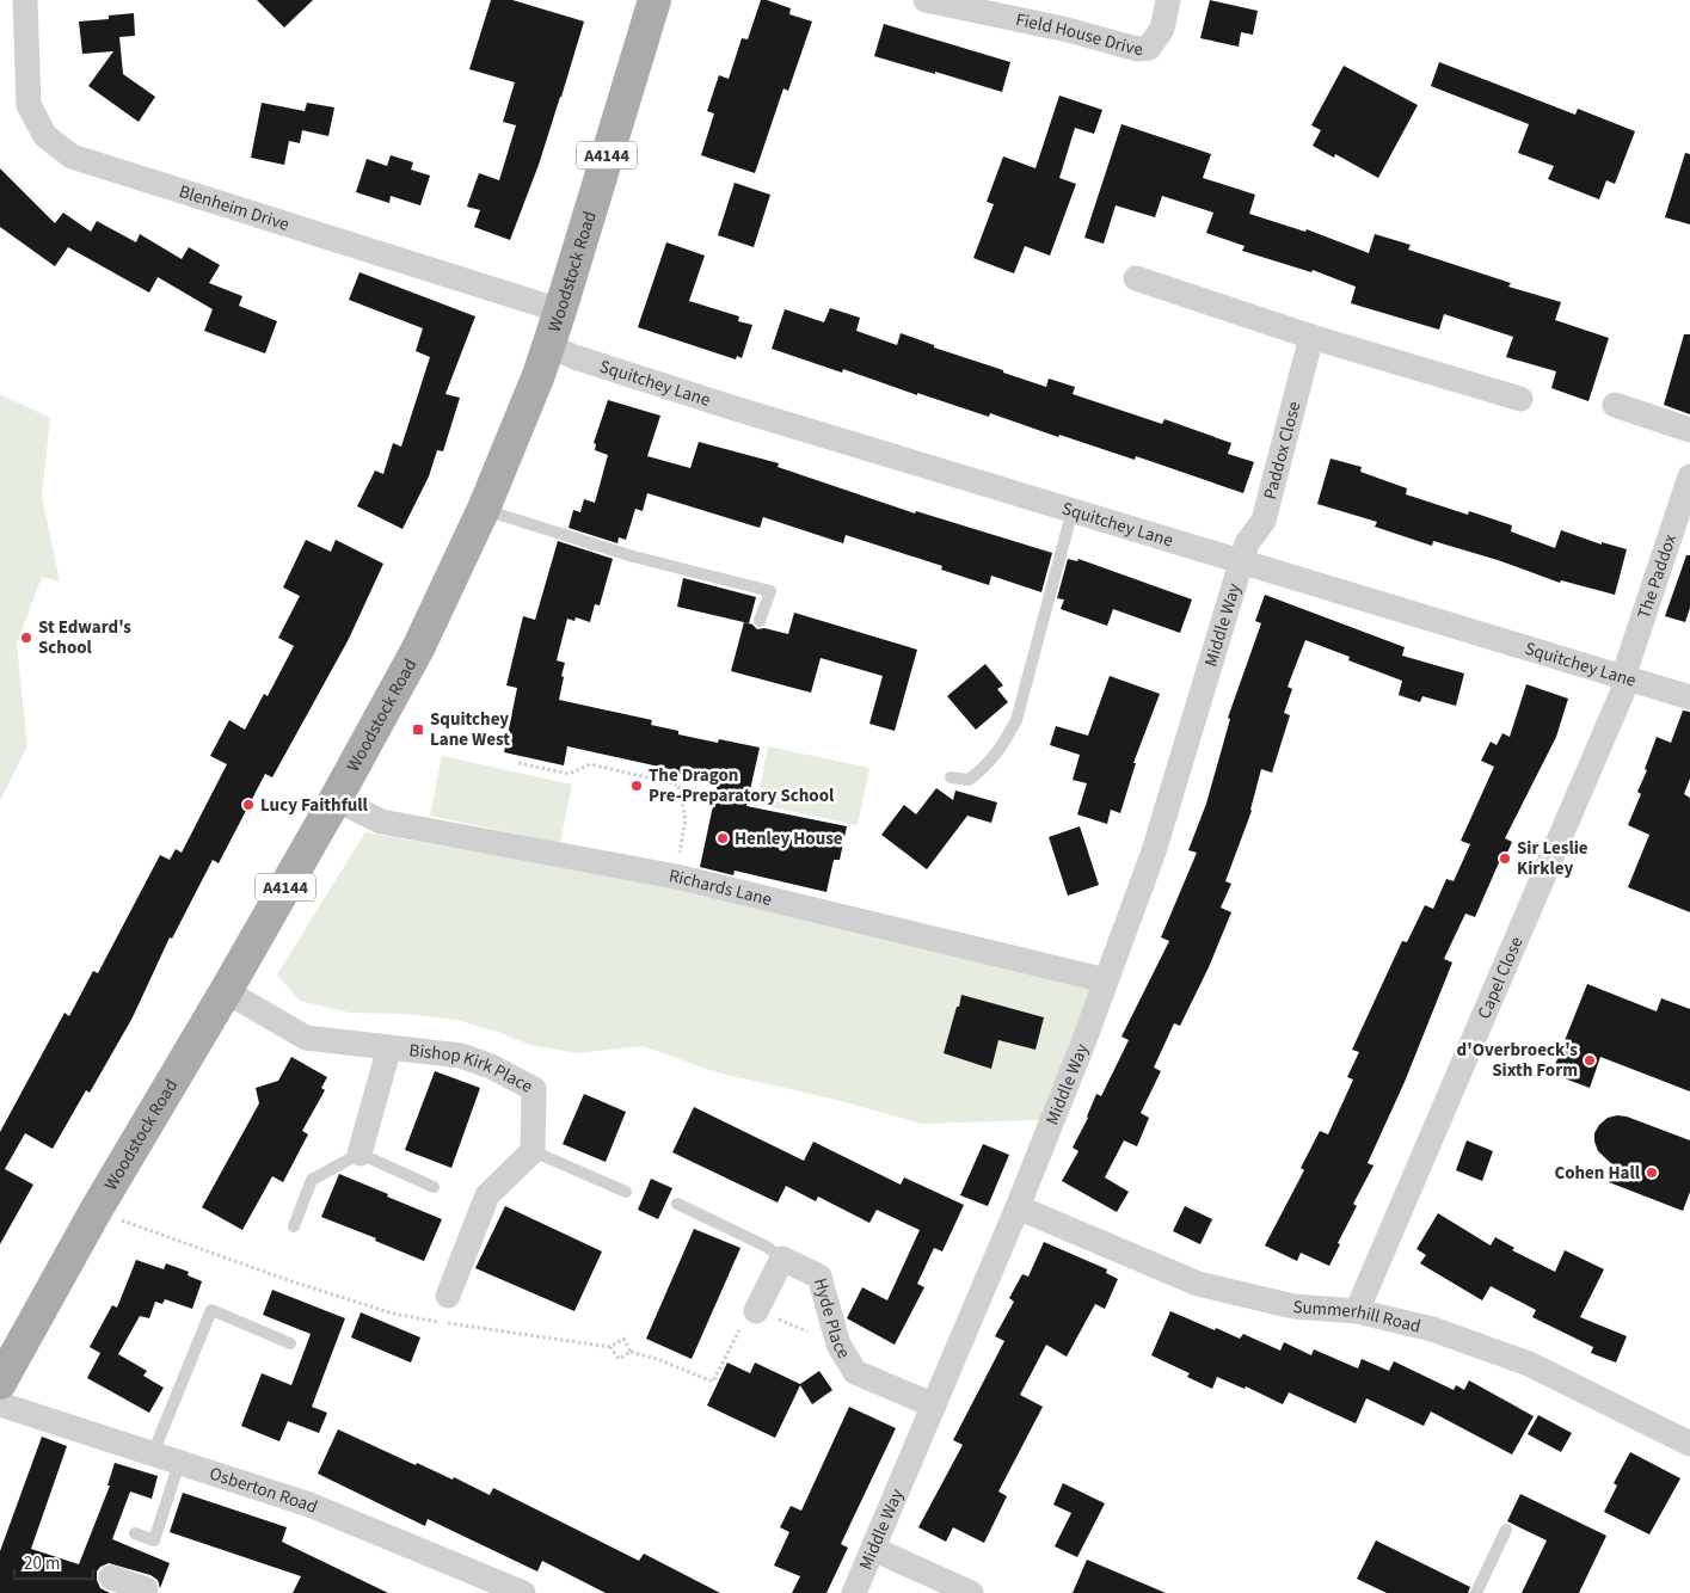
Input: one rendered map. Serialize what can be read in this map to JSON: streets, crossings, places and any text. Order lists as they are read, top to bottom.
{
  "streets": {
    "main road": ["A4144", "Woodstock Road"],
    "street": [
      "Field House Drive",
      "Blenheim Drive",
      "Squitchey Lane",
      "Paddox Close",
      "The Paddox",
      "Middle Way",
      "Richards Lane",
      "Capel Close",
      "Bishop Kirk Place",
      "Summerhill Road",
      "Hyde Place",
      "Osberton Road"
    ]
  },
  "crossings": [
    ["Blenheim Drive", "Woodstock Road"],
    ["Woodstock Road", "Squitchey Lane"],
    ["Woodstock Road", "Richards Lane"],
    ["Woodstock Road", "Bishop Kirk Place"],
    ["Squitchey Lane", "Paddox Close"],
    ["Squitchey Lane", "The Paddox"],
    ["Squitchey Lane", "Middle Way"],
    ["Squitchey Lane", "Capel Close"],
    ["Paddox Close", "Middle Way"],
    ["The Paddox", "Capel Close"],
    ["Middle Way", "Richards Lane"],
    ["Middle Way", "Summerhill Road"],
    ["Middle Way", "Hyde Place"],
    ["Capel Close", "Summerhill Road"]
  ],
  "places": {
    "other": [
      "St Edward's School",
      "The Dragon Pre-Preparatory School",
      "Lucy Faithfull",
      "Henley House",
      "Sir Leslie Kirkley",
      "d'Overbroeck's Sixth Form",
      "Cohen Hall"
    ],
    "transit": ["Squitchey Lane West"]
  },
  "scale_bar": "20 m"
}
